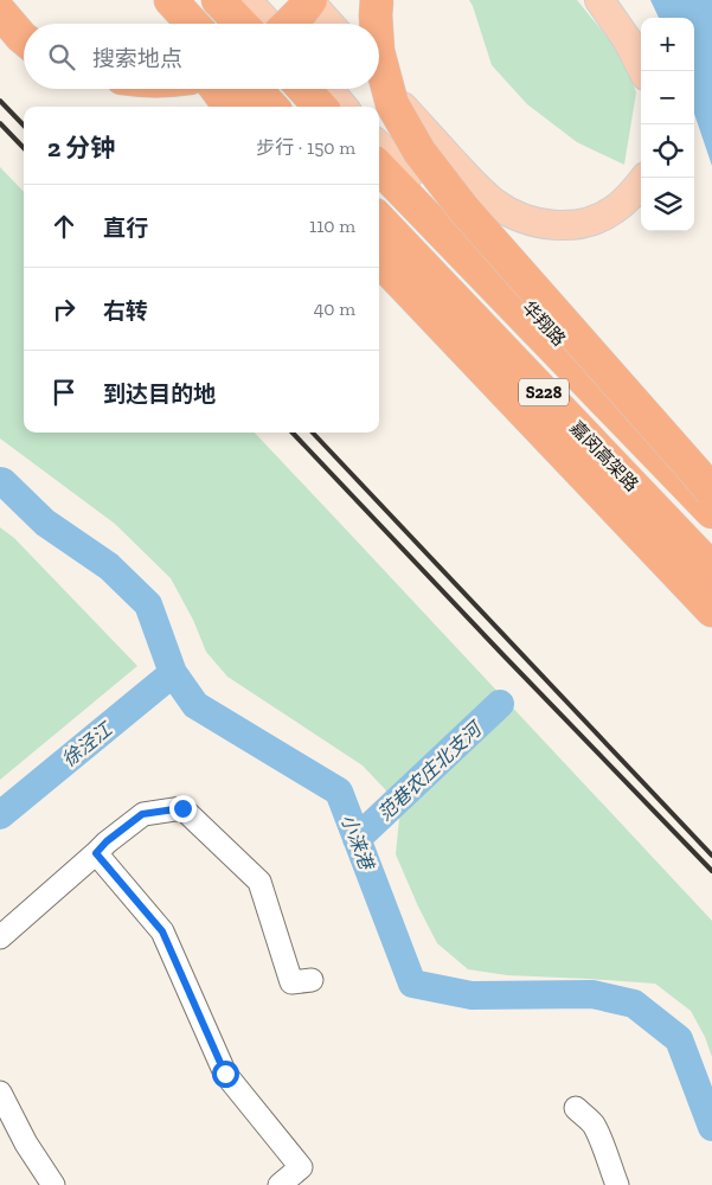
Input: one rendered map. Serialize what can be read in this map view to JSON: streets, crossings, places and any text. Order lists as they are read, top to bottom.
{
  "streets": {
    "highway": ["S228", "嘉闵高架路"],
    "main road": ["华翔路"]
  },
  "crossings": [
    ["华翔路", "S228"]
  ],
  "water": ["徐泾江", "范巷农庄北支河", "小涞港"],
  "page": {
    "map_buttons": ["+", "−"],
    "search": "搜索地点",
    "heading": ["2 分钟", "步行 · 150 m"],
    "list": [
      ["直行", "110 m"],
      ["右转", "40 m"],
      "到达目的地"
    ]
  }
}
